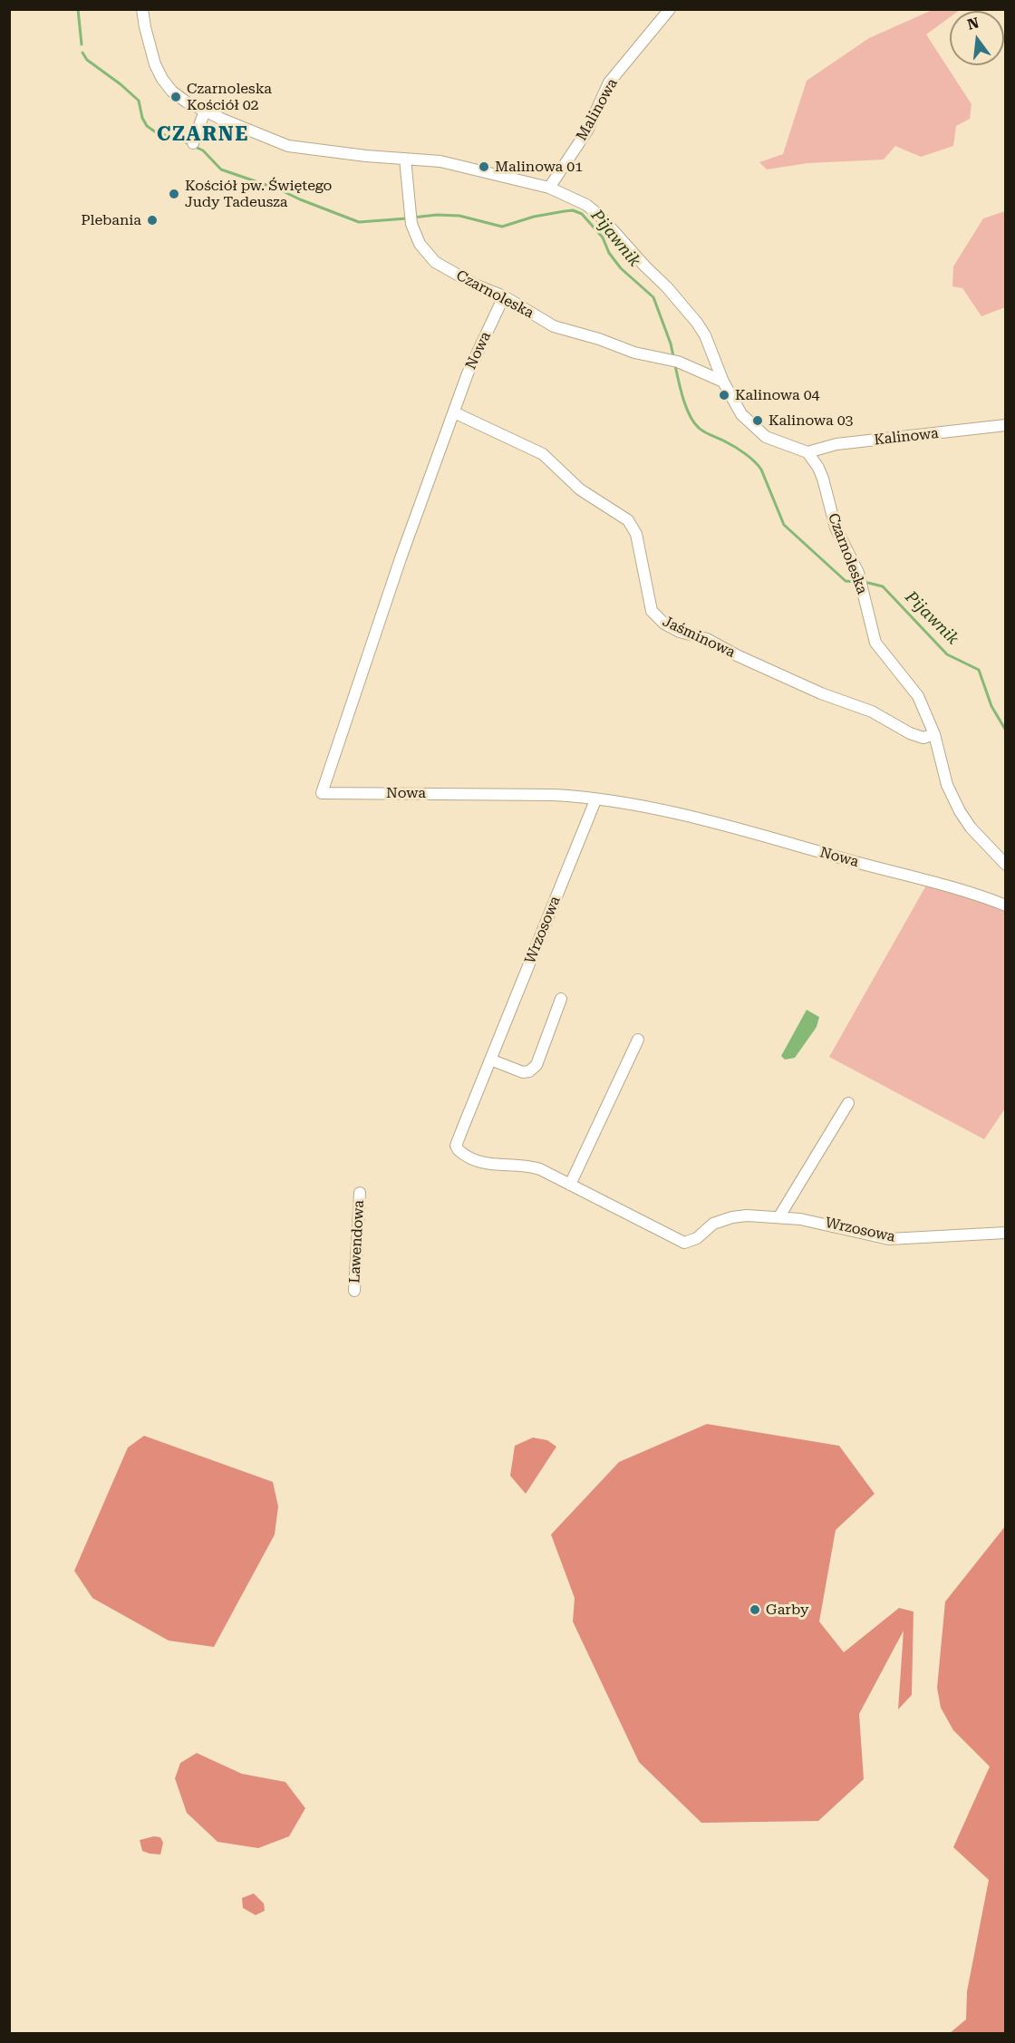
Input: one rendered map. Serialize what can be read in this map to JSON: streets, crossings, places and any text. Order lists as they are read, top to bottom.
{
  "streets": {
    "street": [
      "Malinowa",
      "Czarnoleska",
      "Nowa",
      "Kalinowa",
      "Jaśminowa",
      "Wrzosowa",
      "Lawendowa"
    ]
  },
  "crossings": [
    ["Czarnoleska", "Nowa"],
    ["Czarnoleska", "Kalinowa"],
    ["Czarnoleska", "Jaśminowa"],
    ["Nowa", "Jaśminowa"],
    ["Nowa", "Wrzosowa"]
  ],
  "districts": ["CZARNE"],
  "water": ["Pijawnik"],
  "places": [
    "Czarnoleska Kościół 02",
    "Malinowa 01",
    "Kościół pw. Świętego Judy Tadeusza",
    "Plebania",
    "Kalinowa 04",
    "Kalinowa 03",
    "Garby"
  ],
  "north": "top"
}
